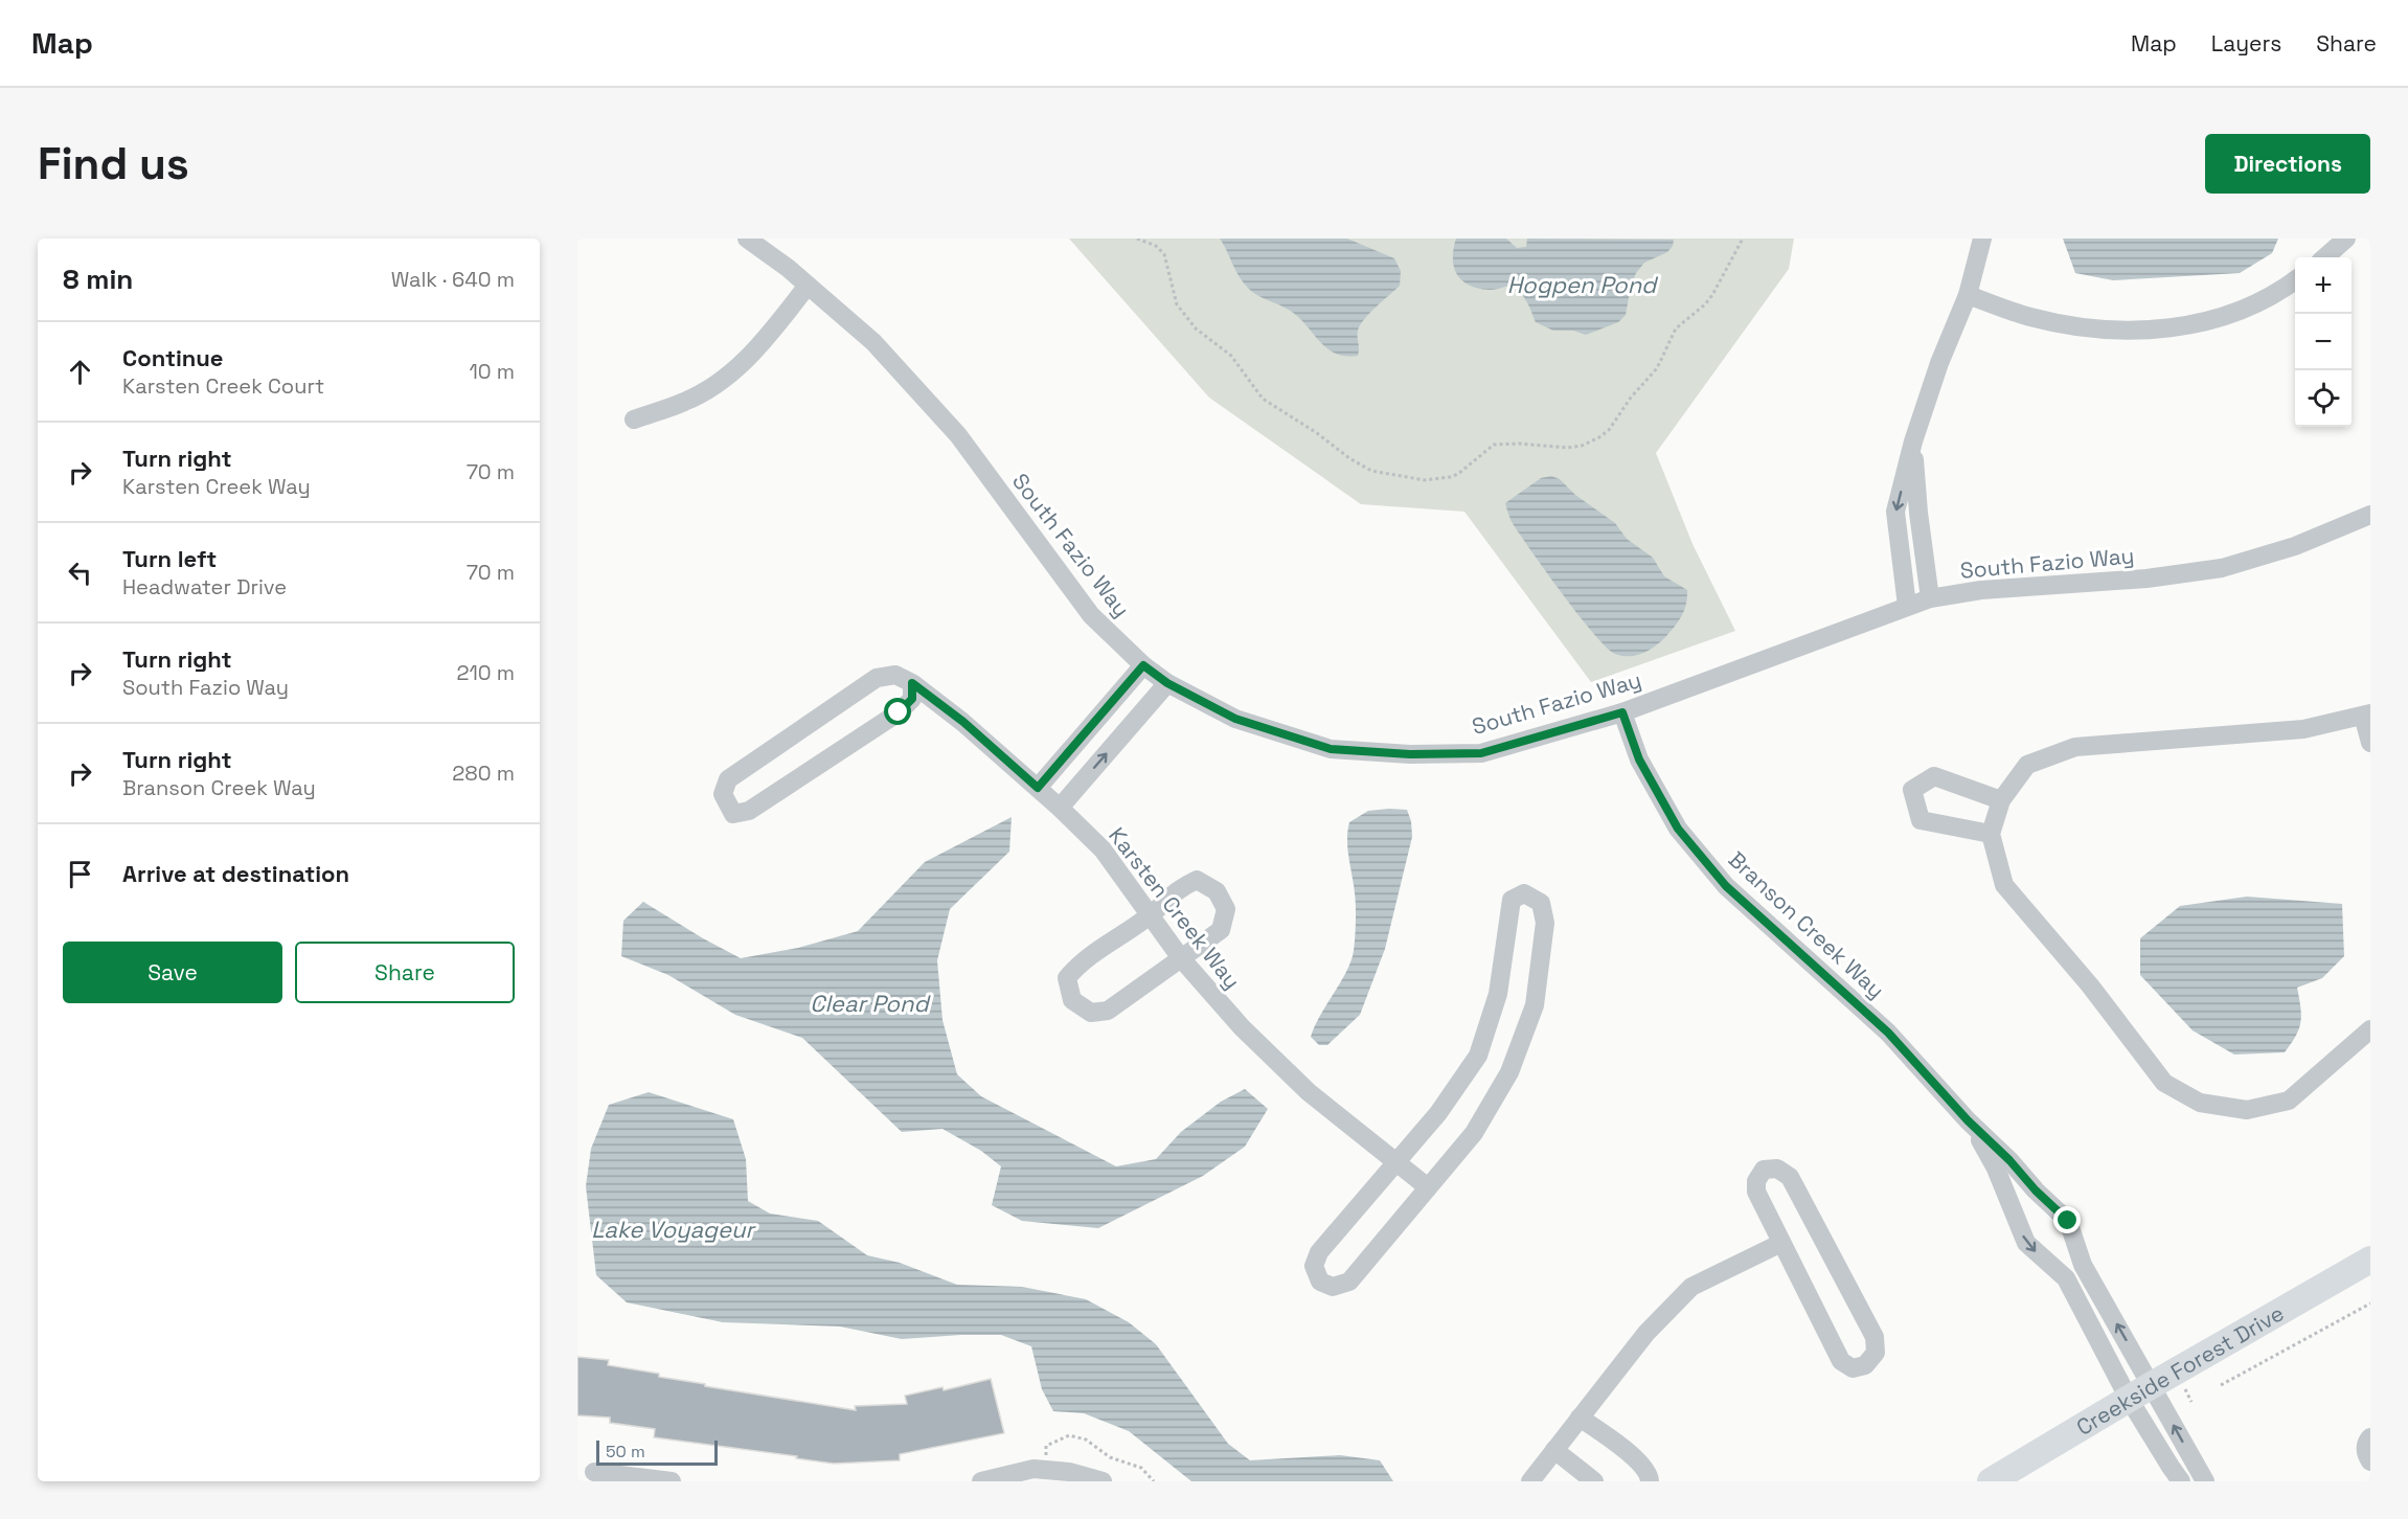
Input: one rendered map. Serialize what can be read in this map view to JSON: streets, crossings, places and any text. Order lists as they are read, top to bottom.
{
  "streets": {
    "main road": ["Creekside Forest Drive"],
    "street": ["South Fazio Way", "Karsten Creek Way", "Branson Creek Way"]
  },
  "crossings": [
    ["South Fazio Way", "Branson Creek Way"],
    ["Branson Creek Way", "Creekside Forest Drive"]
  ],
  "water": ["Hogpen Pond", "Clear Pond", "Lake Voyageur"],
  "scale_bar": "50 m",
  "page": {
    "header": "Map",
    "nav": ["Map", "Layers", "Share"],
    "buttons": [
      "Directions",
      ["Save", "Share"]
    ],
    "title": "Find us",
    "heading": ["8 min", "Walk · 640 m"],
    "map_buttons": ["+", "−"],
    "list": [
      ["Continue", "Karsten Creek Court", "10 m"],
      ["Turn right", "Karsten Creek Way", "70 m"],
      ["Turn left", "Headwater Drive", "70 m"],
      ["Turn right", "South Fazio Way", "210 m"],
      ["Turn right", "Branson Creek Way", "280 m"],
      "Arrive at destination"
    ],
    "scale": "50 m"
  }
}
